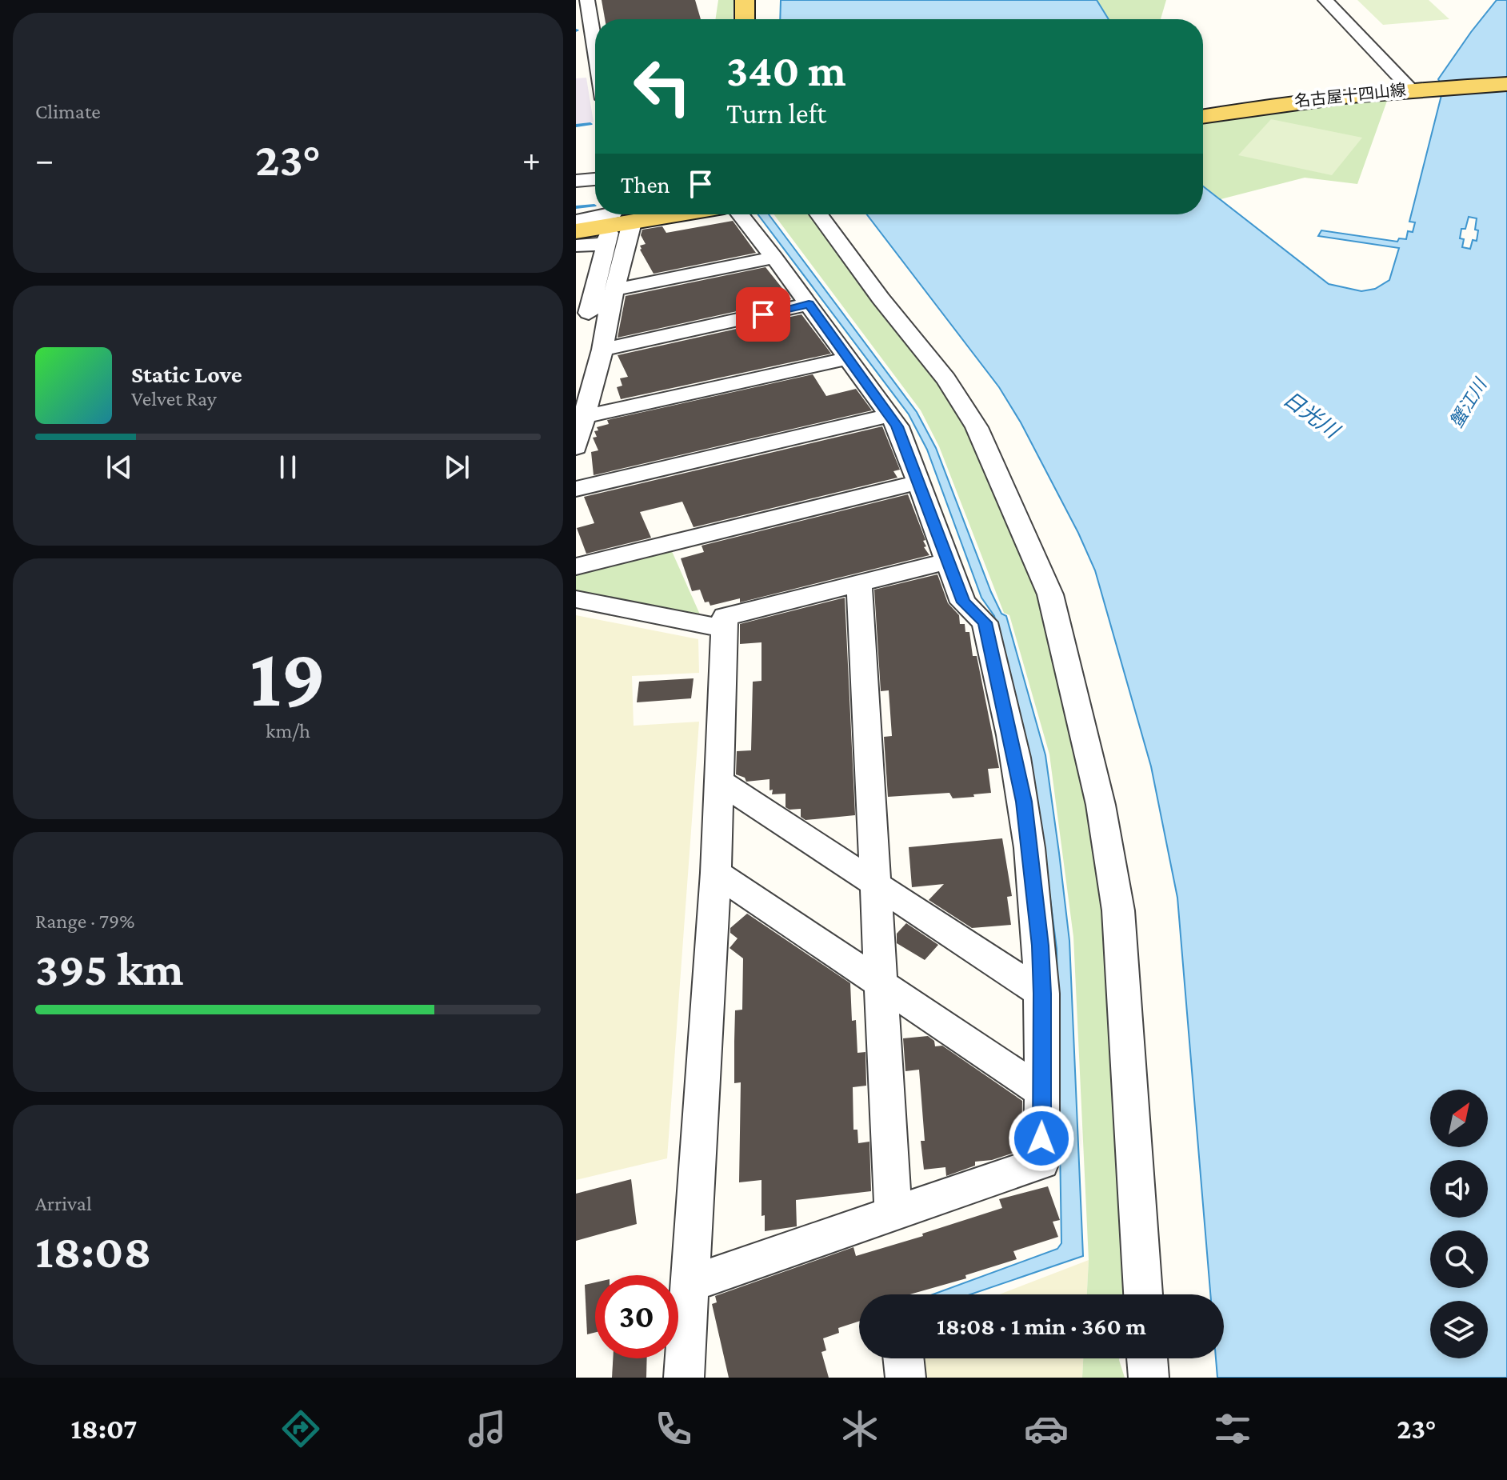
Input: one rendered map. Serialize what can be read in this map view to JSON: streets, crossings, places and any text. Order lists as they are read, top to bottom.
{
  "streets": {
    "main road": ["名古屋十四山線"]
  },
  "water": ["蟹江川", "日光川"],
  "north": "top right",
  "page": {
    "tile": [
      "Climate",
      ["19", "km/h"],
      ["Range · 79%", "395 km"],
      ["Arrival", "18:08"]
    ],
    "turn": ["340 m", "Turn left"],
    "heat": ["−", "23°", "+"],
    "then": "Then",
    "song": ["Static Love", "Velvet Ray"],
    "limit": "30",
    "trip": "18:08 · 1 min · 360 m",
    "tabs": ["18:07", "23°"]
  }
}
